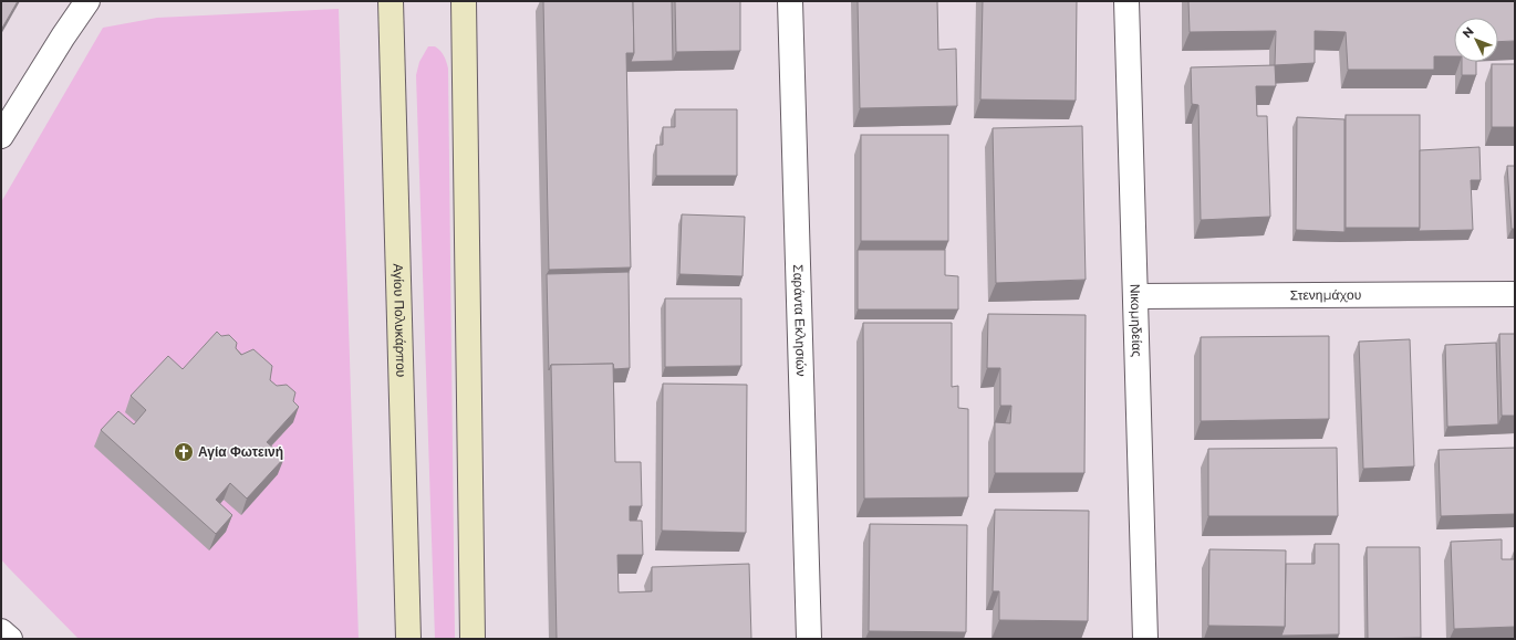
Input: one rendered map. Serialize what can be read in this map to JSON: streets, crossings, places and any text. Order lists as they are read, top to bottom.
{
  "streets": {
    "street": [
      "Στενημάχου",
      "Νικομηδείας",
      "Αγίου Πολυκάρπου",
      "Σαράντα Εκλησιών"
    ]
  },
  "crossings": [
    ["Στενημάχου", "Νικομηδείας"]
  ],
  "places": {
    "church": ["Αγία Φωτεινή"]
  },
  "north": "top left"
}
